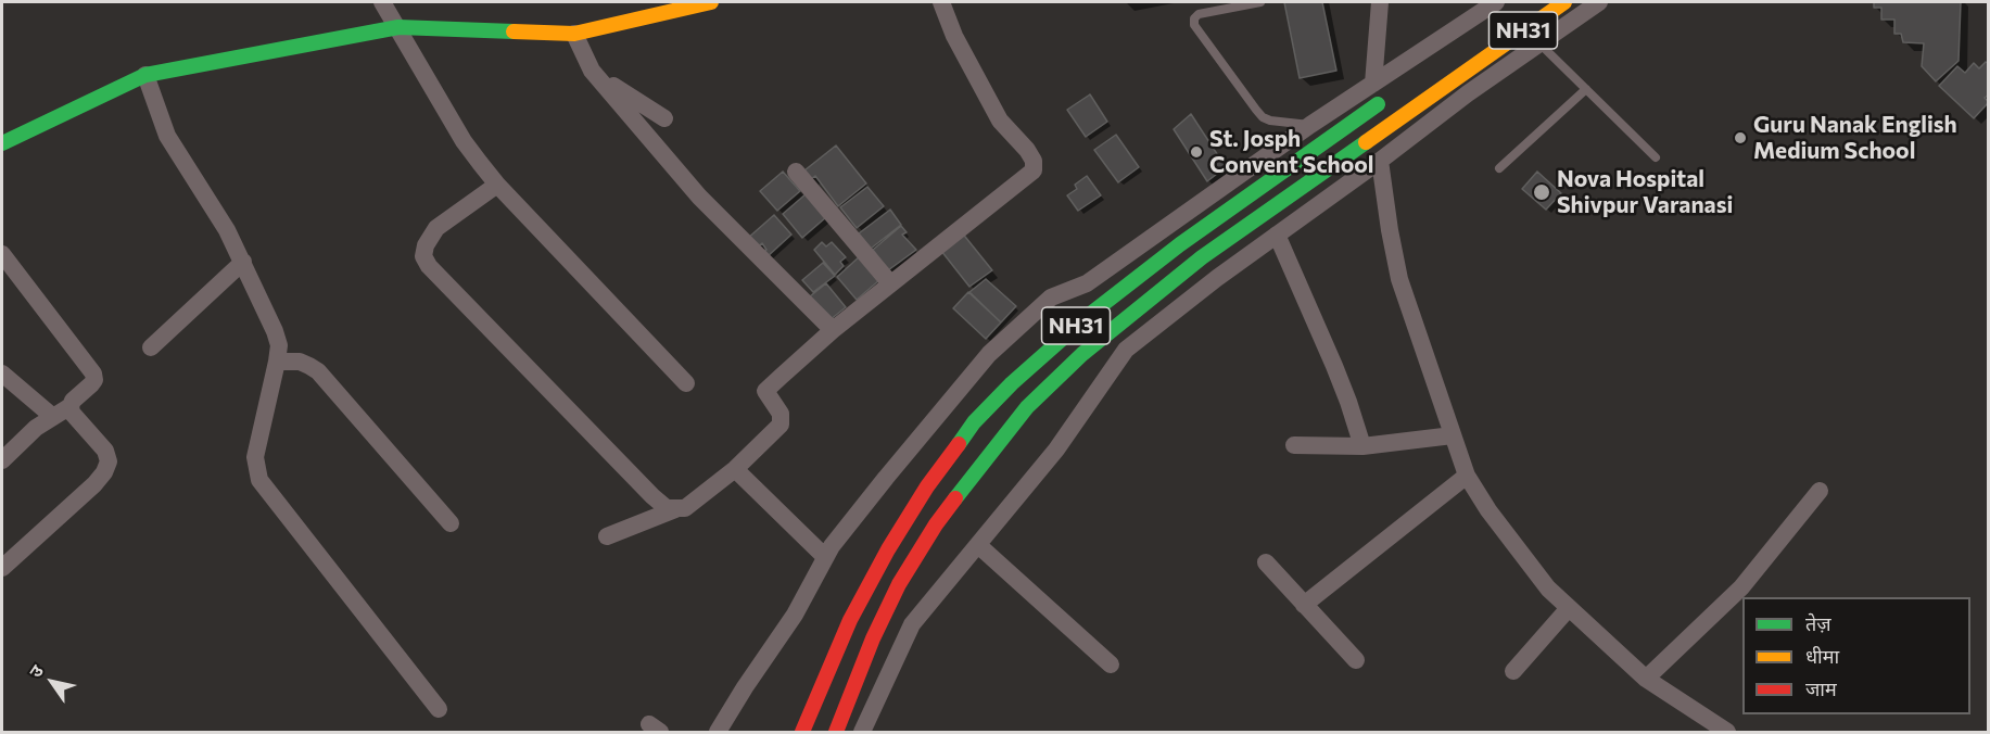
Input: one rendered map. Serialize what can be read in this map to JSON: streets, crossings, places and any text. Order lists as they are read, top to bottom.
{
  "streets": {
    "main road": ["NH31"]
  },
  "places": ["Guru Nanak English Medium School", "St. Josph Convent School", "Nova Hospital Shivpur Varanasi"],
  "legend": ["तेज़", "धीमा", "जाम"],
  "north": "top left"
}
